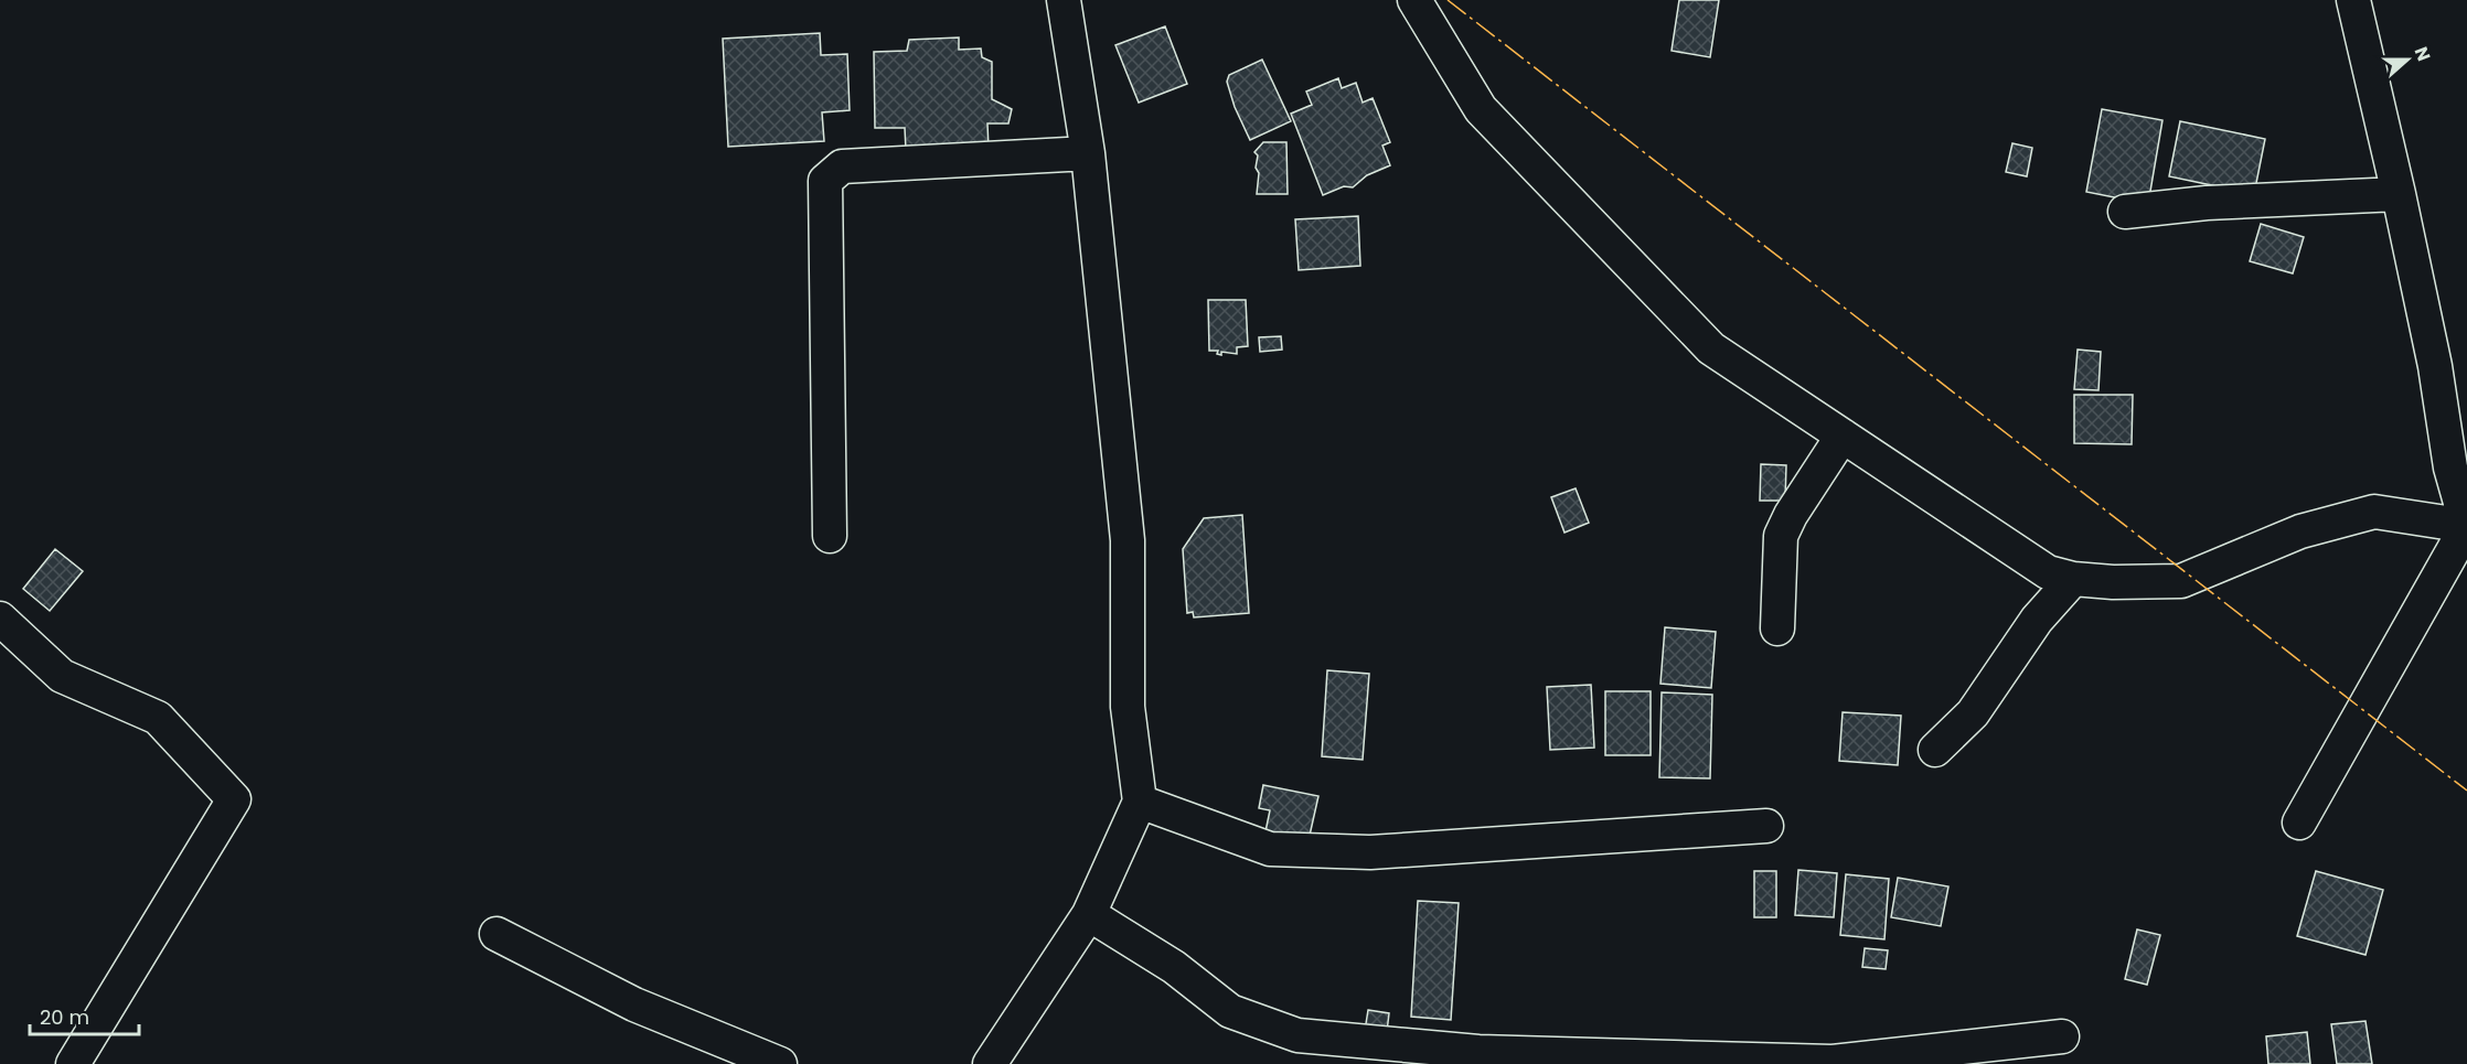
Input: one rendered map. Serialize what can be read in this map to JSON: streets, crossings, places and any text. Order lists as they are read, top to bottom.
{
  "scale_bar": "20 m",
  "north": "right"
}
